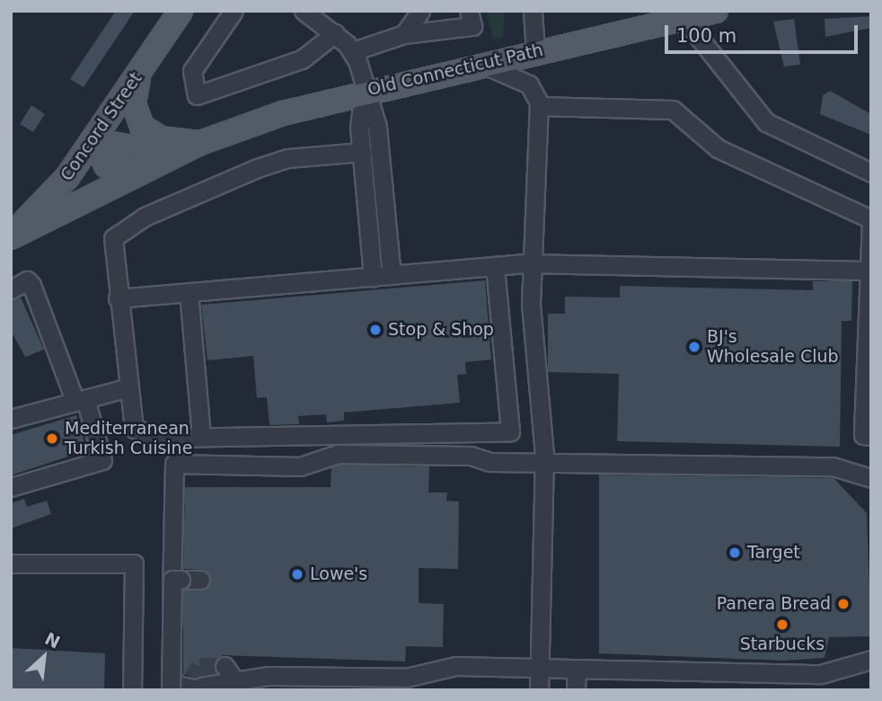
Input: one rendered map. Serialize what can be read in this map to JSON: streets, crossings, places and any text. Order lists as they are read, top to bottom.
{
  "streets": {
    "main road": ["Old Connecticut Path", "Concord Street"]
  },
  "crossings": [
    ["Old Connecticut Path", "Concord Street"]
  ],
  "places": [
    "Stop & Shop",
    "BJ's Wholesale Club",
    "Mediterranean Turkish Cuisine",
    "Target",
    "Lowe's",
    "Panera Bread",
    "Starbucks"
  ],
  "scale_bar": "100 m",
  "north": "top right"
}
